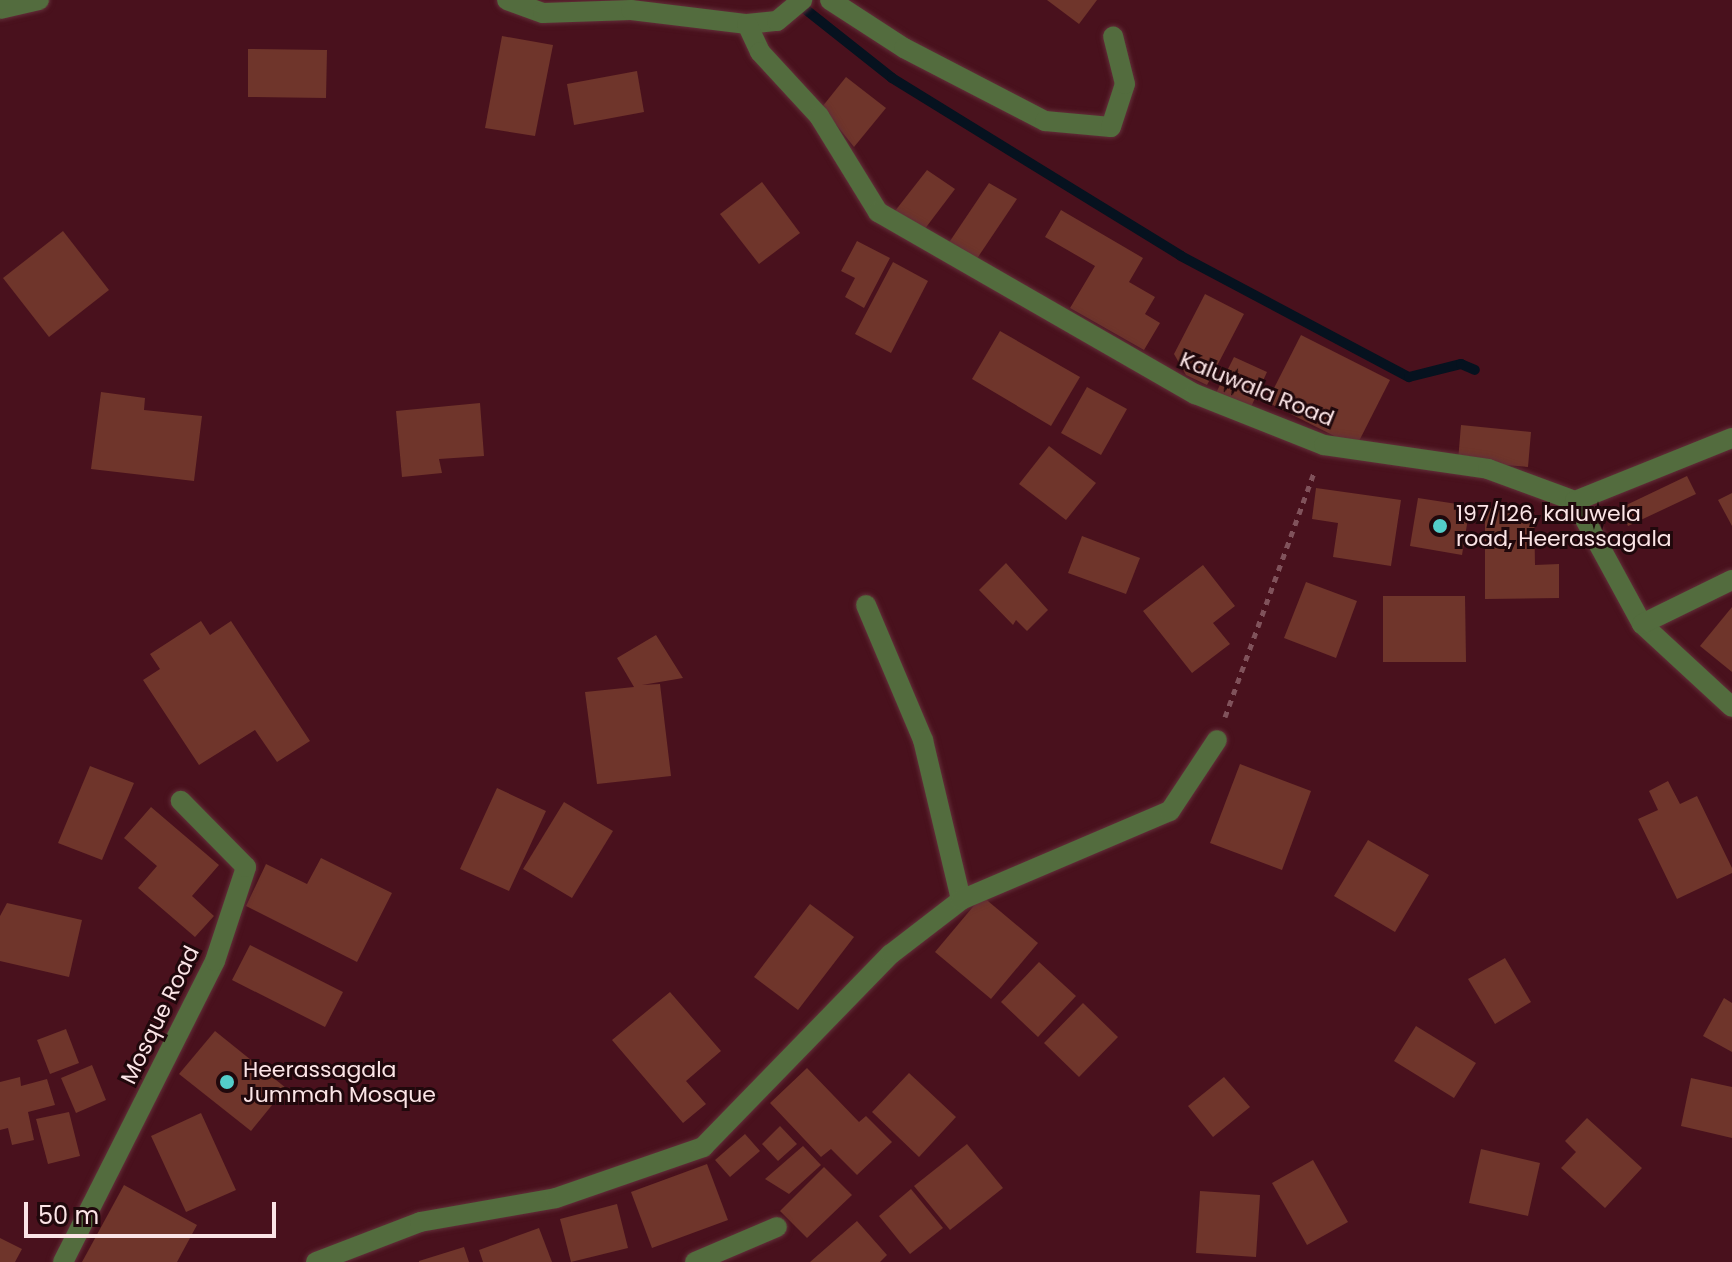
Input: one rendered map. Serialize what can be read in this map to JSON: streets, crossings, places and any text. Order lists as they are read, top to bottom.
{
  "streets": {
    "street": ["Kaluwala Road", "Mosque Road"]
  },
  "places": ["197/126, kaluwela road, Heerassagala", "Heerassagala Jummah Mosque"],
  "scale_bar": "50 m"
}
